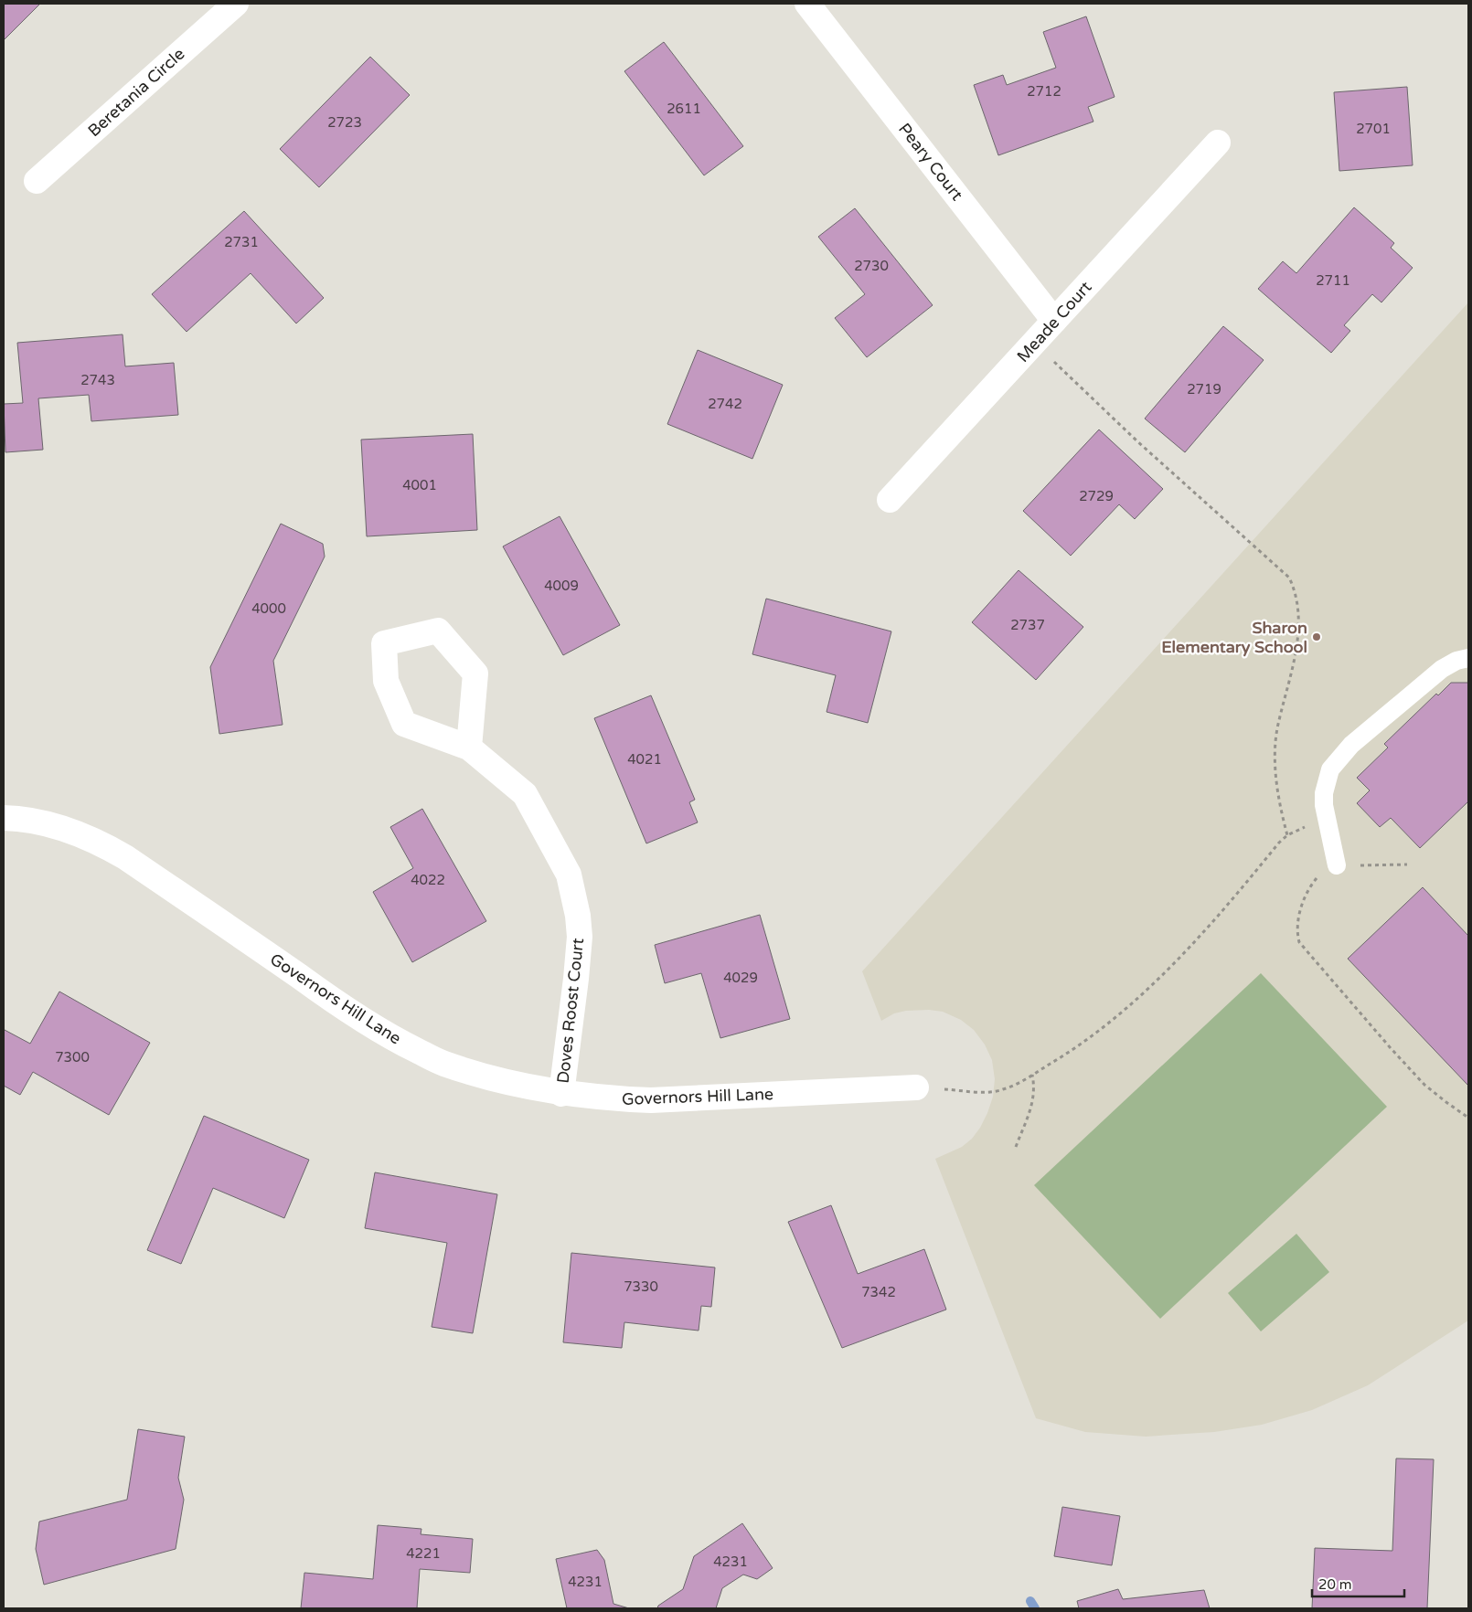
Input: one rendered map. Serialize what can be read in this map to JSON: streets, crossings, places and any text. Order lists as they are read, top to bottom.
{
  "streets": {
    "street": [
      "Beretania Circle",
      "Peary Court",
      "Meade Court",
      "Governors Hill Lane",
      "Doves Roost Court"
    ]
  },
  "crossings": [
    ["Peary Court", "Meade Court"],
    ["Governors Hill Lane", "Doves Roost Court"]
  ],
  "places": ["Sharon Elementary School"],
  "house_numbers": [
    "2712",
    "2611",
    "2723",
    "2701",
    "2731",
    "2730",
    "2711",
    "2743",
    "2719",
    "2742",
    "4001",
    "2729",
    "4009",
    "4000",
    "2737",
    "4021",
    "4022",
    "4029",
    "7300",
    "7330",
    "7342",
    "4221",
    "4231",
    "4231"
  ],
  "scale_bar": "20 m"
}
